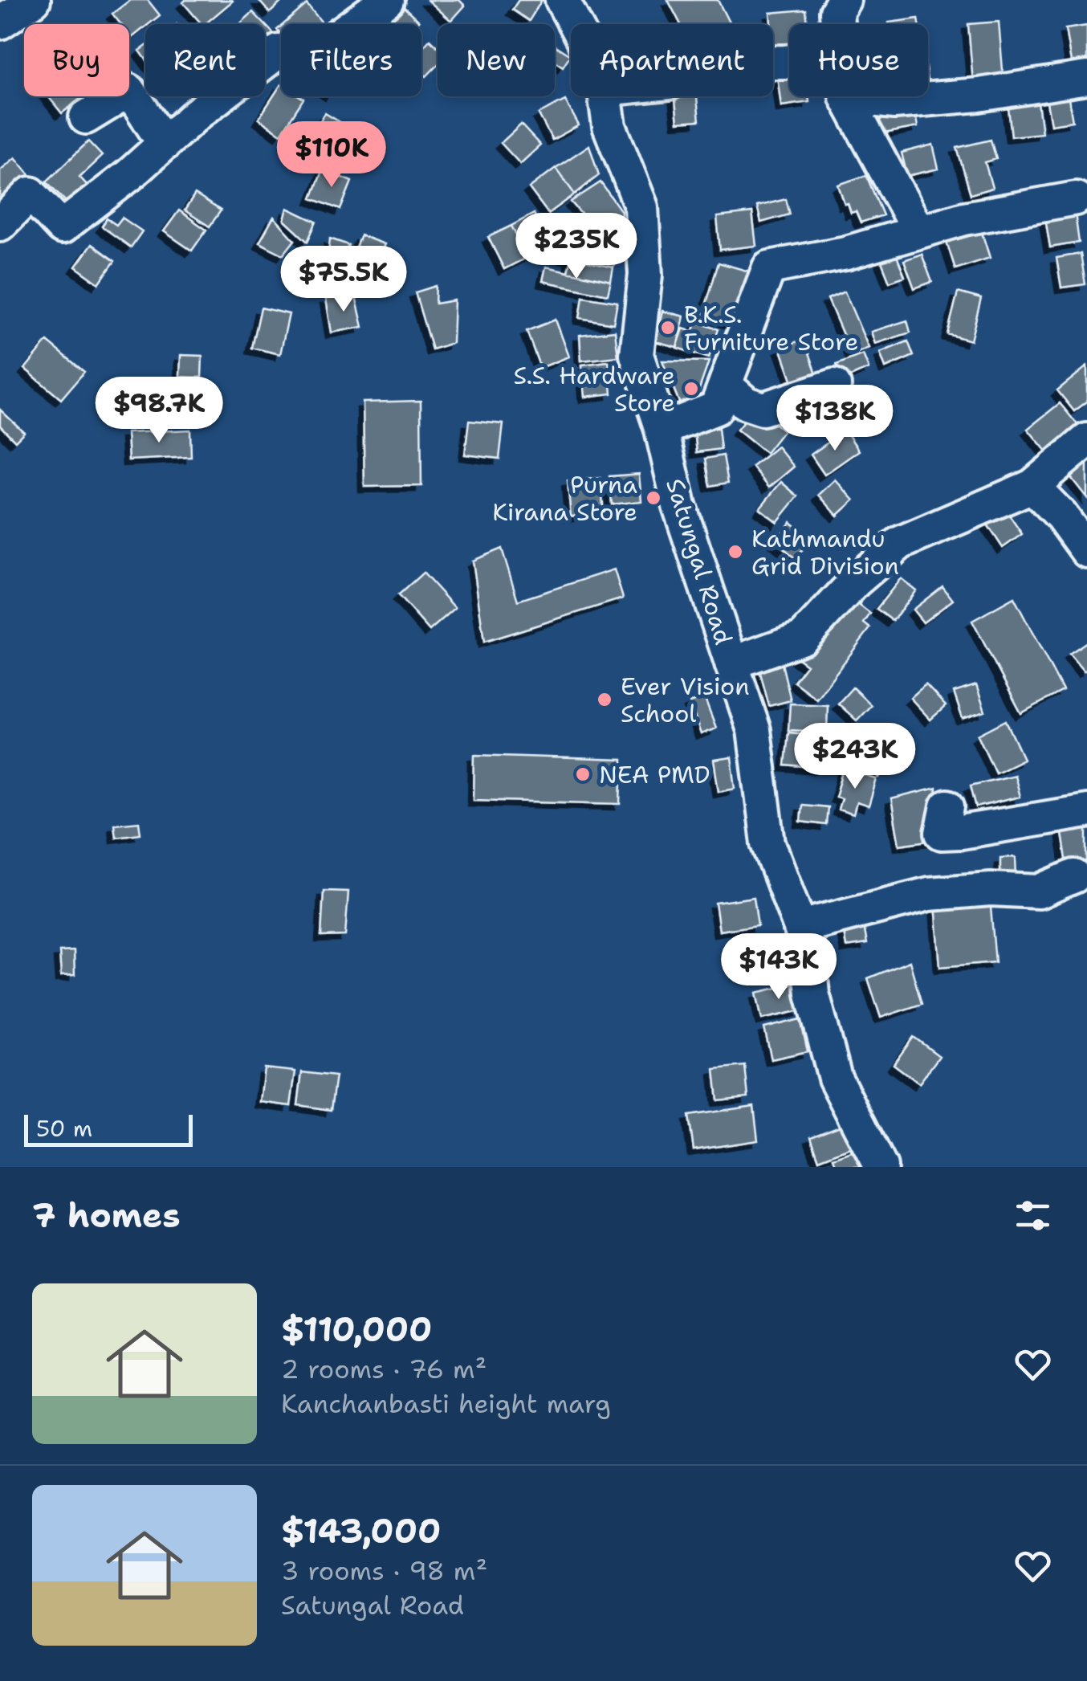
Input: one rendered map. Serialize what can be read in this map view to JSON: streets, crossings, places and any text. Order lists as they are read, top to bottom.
{
  "streets": {
    "street": ["Satungal Road"]
  },
  "places": [
    "B.K.S. Furniture Store",
    "S.S. Hardware Store",
    "Purna Kirana Store",
    "Kathmandu Grid Division",
    "Ever Vision School",
    "NEA PMD"
  ],
  "scale_bar": "50 m",
  "page": {
    "chip": [
      "Buy",
      "Rent",
      "Filters",
      "New",
      "Apartment",
      "House"
    ],
    "price": [
      "$110K",
      "$235K",
      "$75.5K",
      "$98.7K",
      "$138K",
      "$243K",
      "$143K"
    ],
    "scale": "50 m",
    "heading": "7 homes",
    "list": [
      {
        "name": "$110,000",
        "note": "2 rooms · 76 m² · Kanchanbasti height marg"
      },
      {
        "name": "$143,000",
        "note": "3 rooms · 98 m² · Satungal Road"
      }
    ]
  }
}
